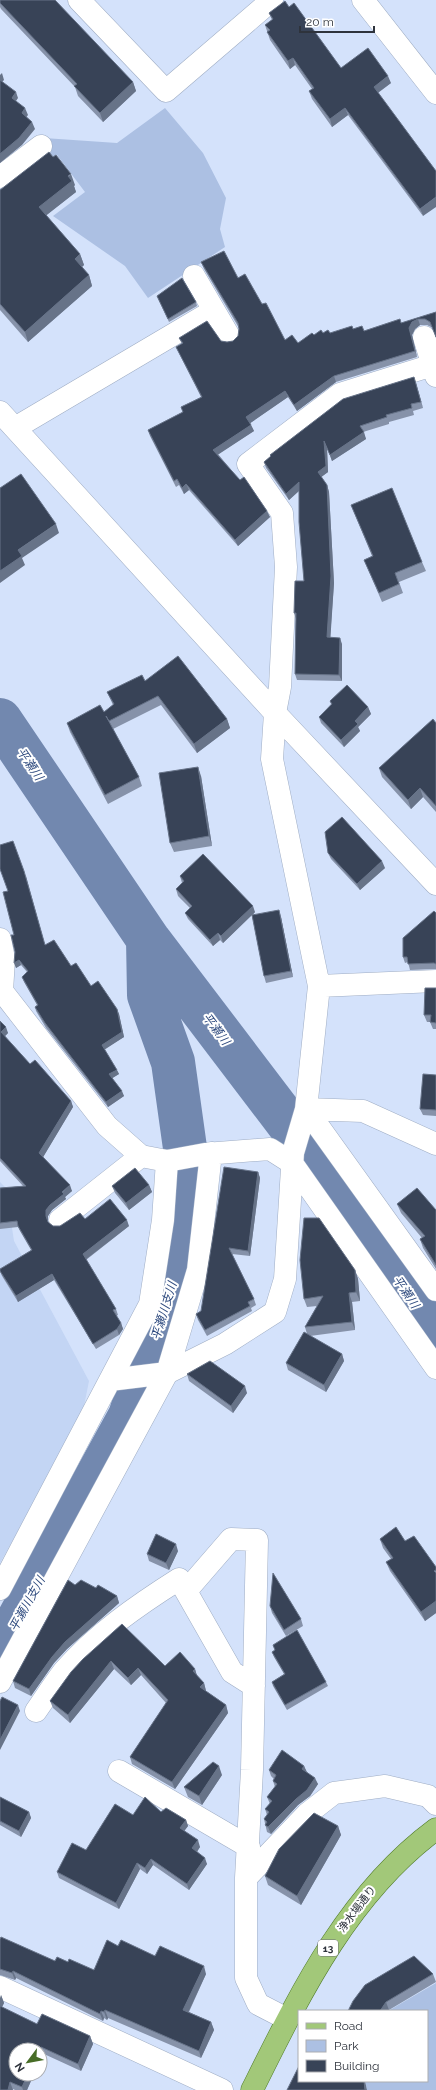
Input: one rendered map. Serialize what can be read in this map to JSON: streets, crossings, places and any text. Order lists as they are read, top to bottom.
{
  "streets": {
    "main road": ["浄水場通り", "13"]
  },
  "water": ["平瀬川", "平瀬川支川"],
  "legend": ["Road", "Park", "Building"],
  "scale_bar": "20 m",
  "north": "bottom left"
}
